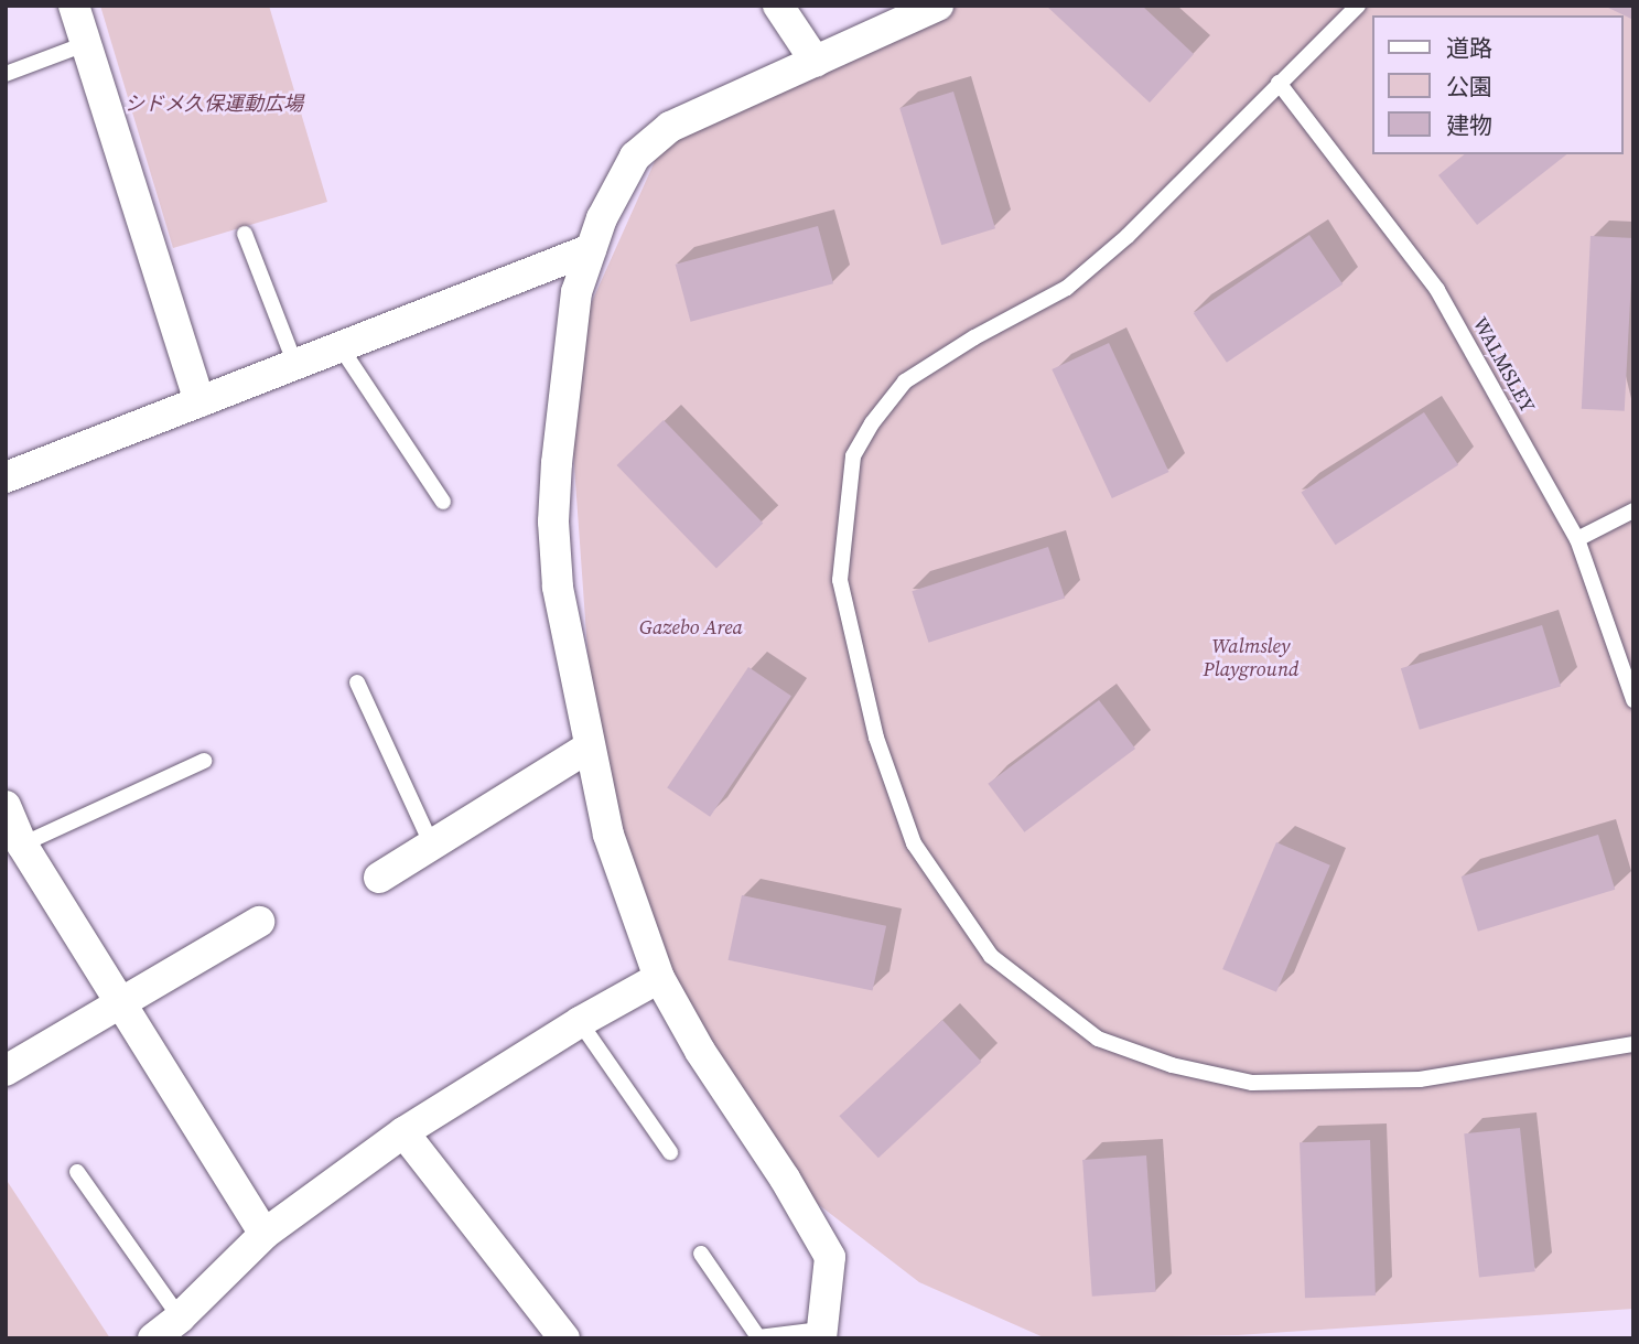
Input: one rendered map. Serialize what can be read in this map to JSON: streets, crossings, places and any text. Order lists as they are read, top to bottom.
{
  "streets": {
    "lane": ["WALMSLEY"]
  },
  "parks": ["シドメ久保運動広場", "Gazebo Area", "Walmsley Playground"],
  "legend": ["道路", "公園", "建物"]
}
